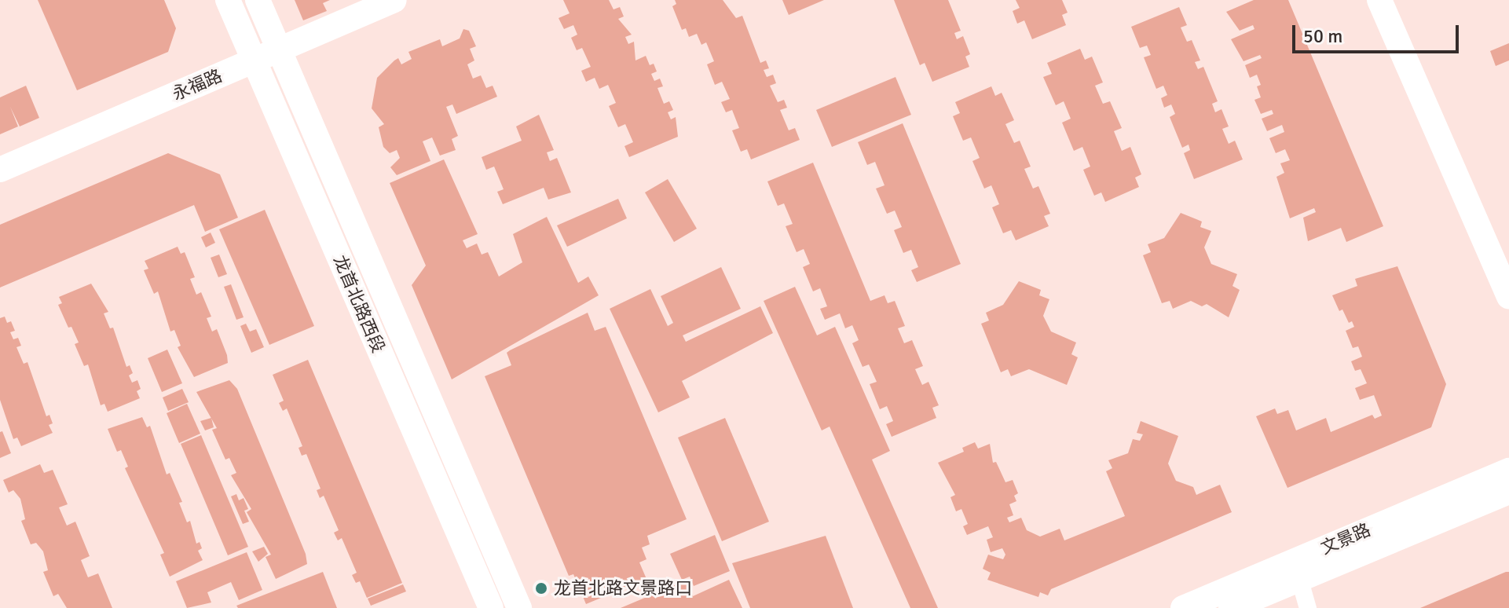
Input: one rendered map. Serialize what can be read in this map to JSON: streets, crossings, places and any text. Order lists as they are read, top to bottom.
{
  "streets": {
    "street": ["永福路", "龙首北路西段", "文景路"]
  },
  "crossings": [
    ["永福路", "龙首北路西段"]
  ],
  "places": ["龙首北路文景路口"],
  "scale_bar": "50 m"
}
